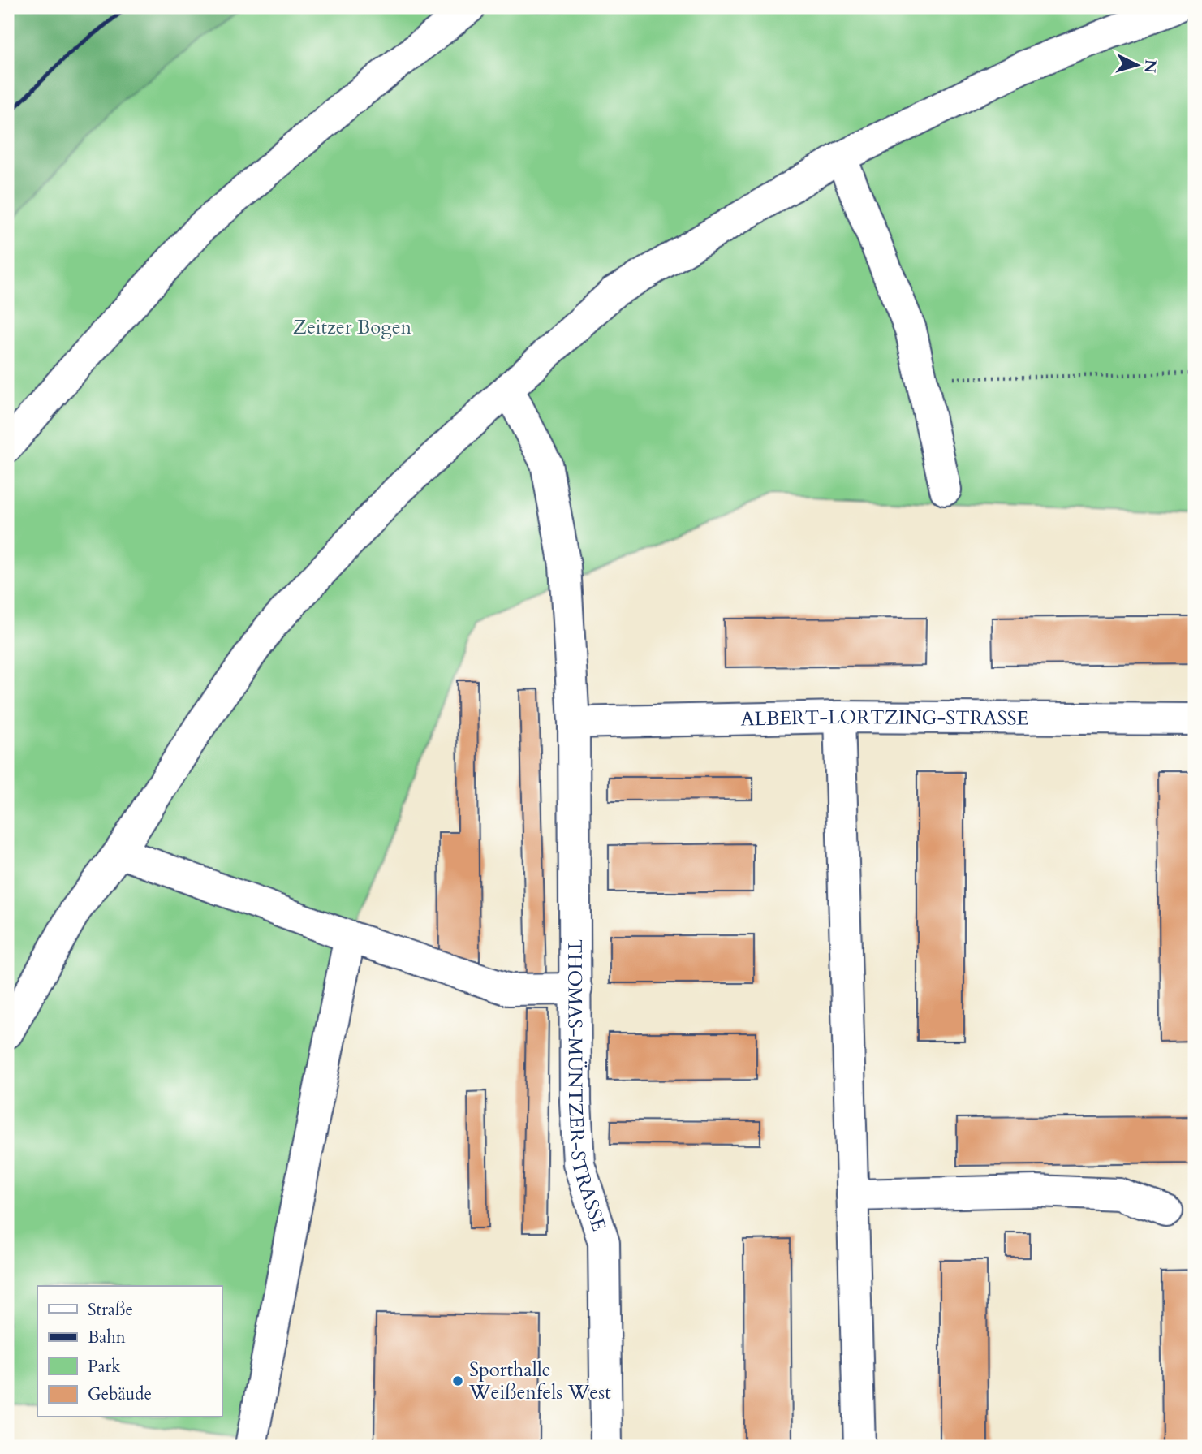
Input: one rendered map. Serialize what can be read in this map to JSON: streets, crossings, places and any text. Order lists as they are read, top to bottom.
{
  "streets": {
    "street": ["ALBERT-LORTZING-STRASSE", "THOMAS-MÜNTZER-STRASSE"]
  },
  "crossings": [
    ["ALBERT-LORTZING-STRASSE", "THOMAS-MÜNTZER-STRASSE"]
  ],
  "parks": ["Zeitzer Bogen"],
  "places": ["Sporthalle Weißenfels West"],
  "legend": [
    "Straße",
    "Bahn",
    "Park",
    "Gebäude"
  ],
  "north": "right"
}
